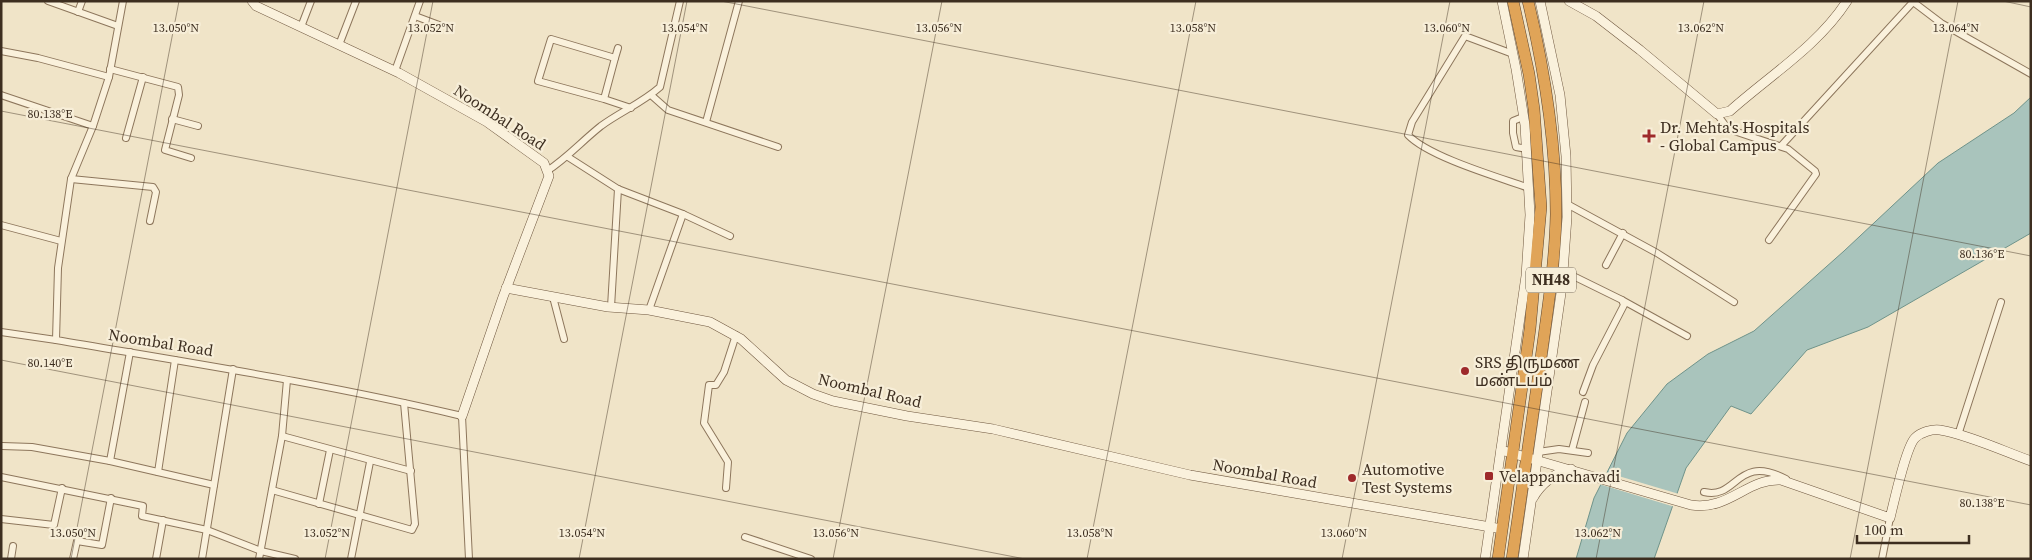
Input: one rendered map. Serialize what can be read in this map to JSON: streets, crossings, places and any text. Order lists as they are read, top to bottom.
{
  "streets": {
    "highway": ["NH48"],
    "street": ["Noombal Road"]
  },
  "crossings": [
    ["Noombal Road", "NH48"]
  ],
  "places": {
    "health": ["Dr. Mehta's Hospitals - Global Campus"],
    "other": ["SRS திருமண மண்டபம்", "Automotive Test Systems"],
    "transit": ["Velappanchavadi"]
  },
  "scale_bar": "100 m",
  "coordinates": [
    "13.050°N",
    "13.052°N",
    "13.054°N",
    "13.056°N",
    "13.058°N",
    "13.060°N",
    "13.062°N",
    "13.064°N",
    "80.138°E",
    "80.136°E",
    "80.140°E"
  ]
}
